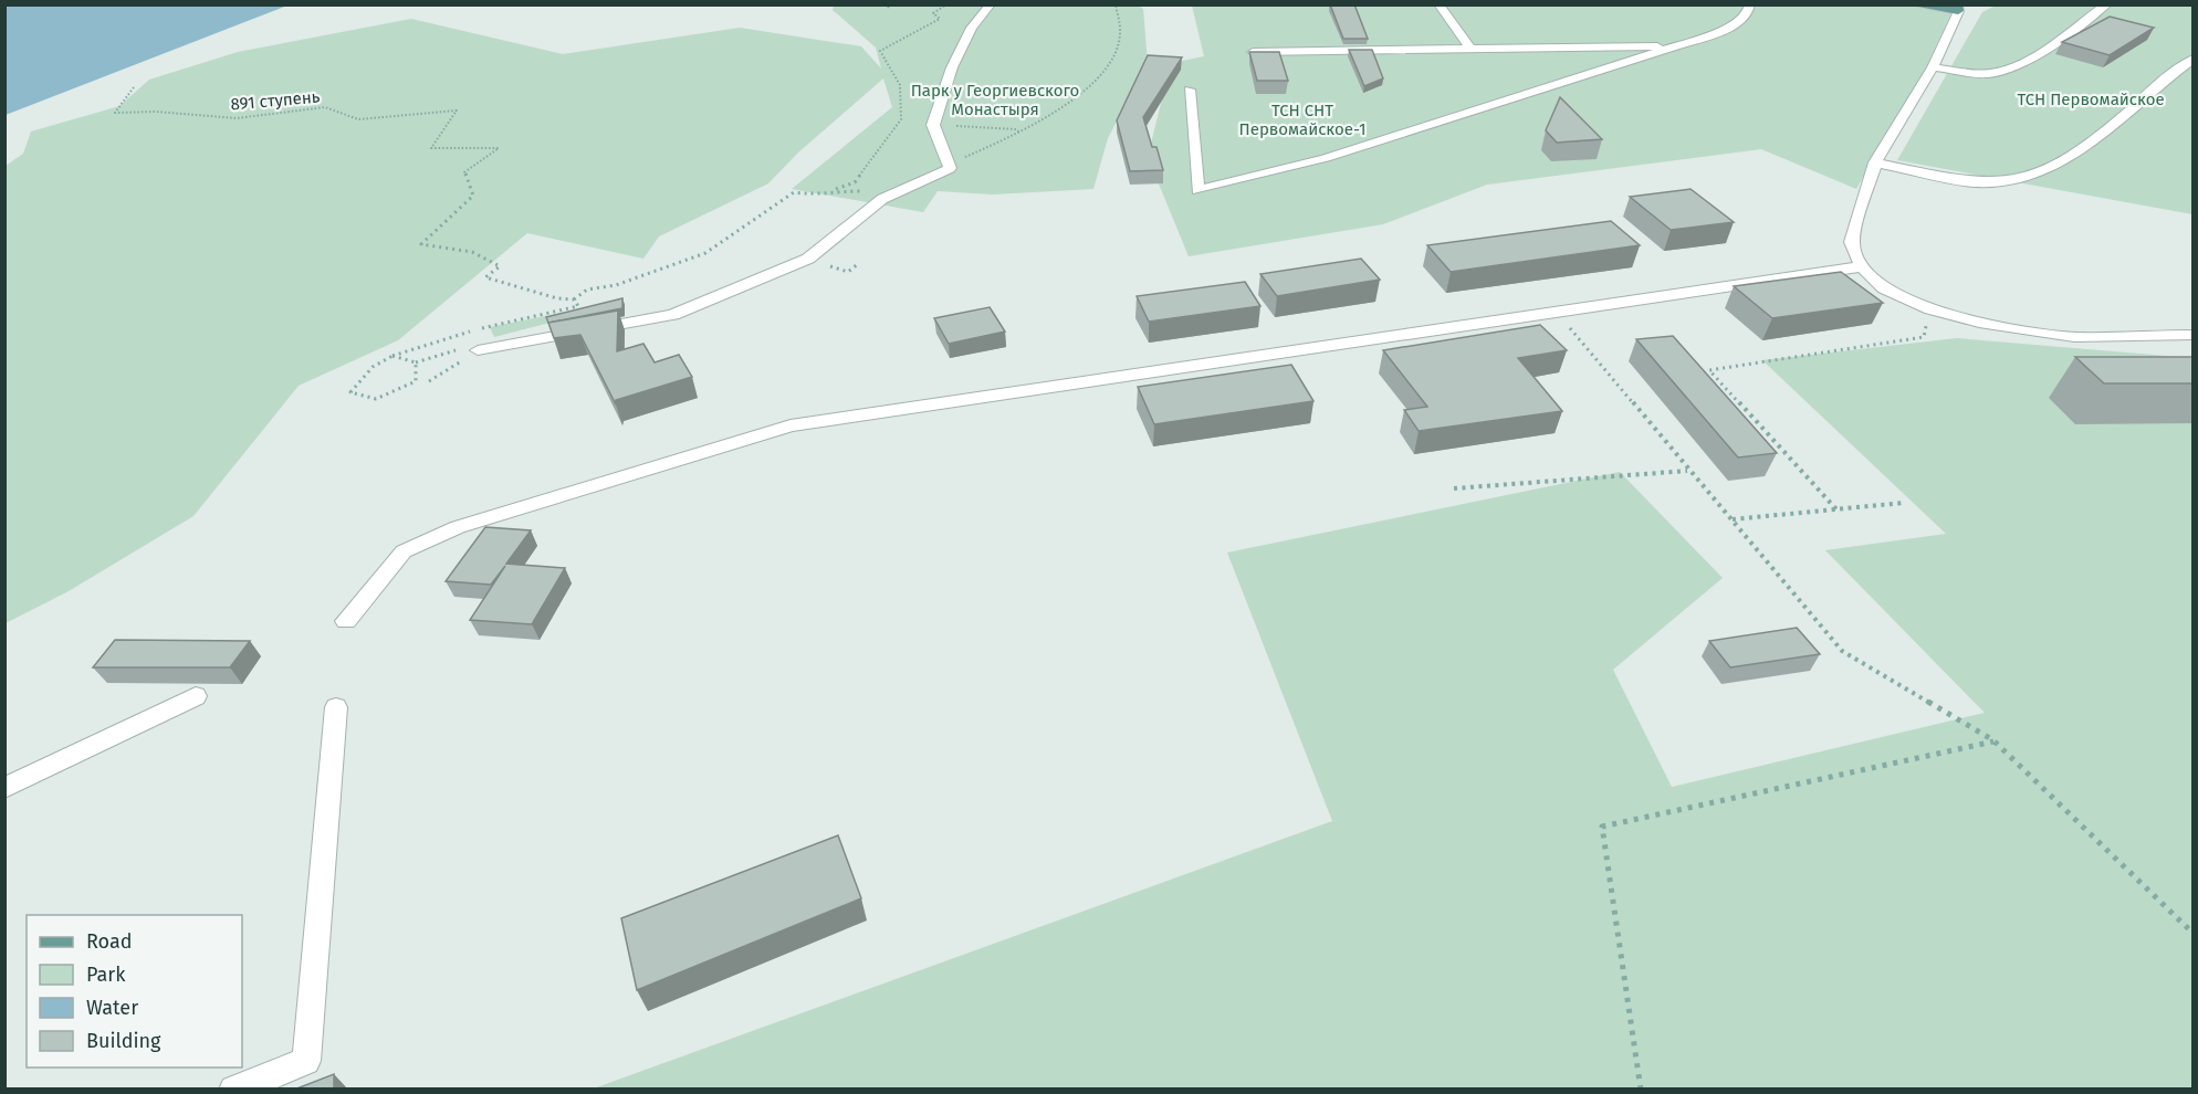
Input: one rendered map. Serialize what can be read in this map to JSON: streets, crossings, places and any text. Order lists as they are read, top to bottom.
{
  "streets": {
    "path": ["891 ступень"]
  },
  "parks": ["Парк у Георгиевского Монастыря", "ТСН Первомайское", "ТСН СНТ Первомайское-1"],
  "legend": [
    "Road",
    "Park",
    "Water",
    "Building"
  ]
}
